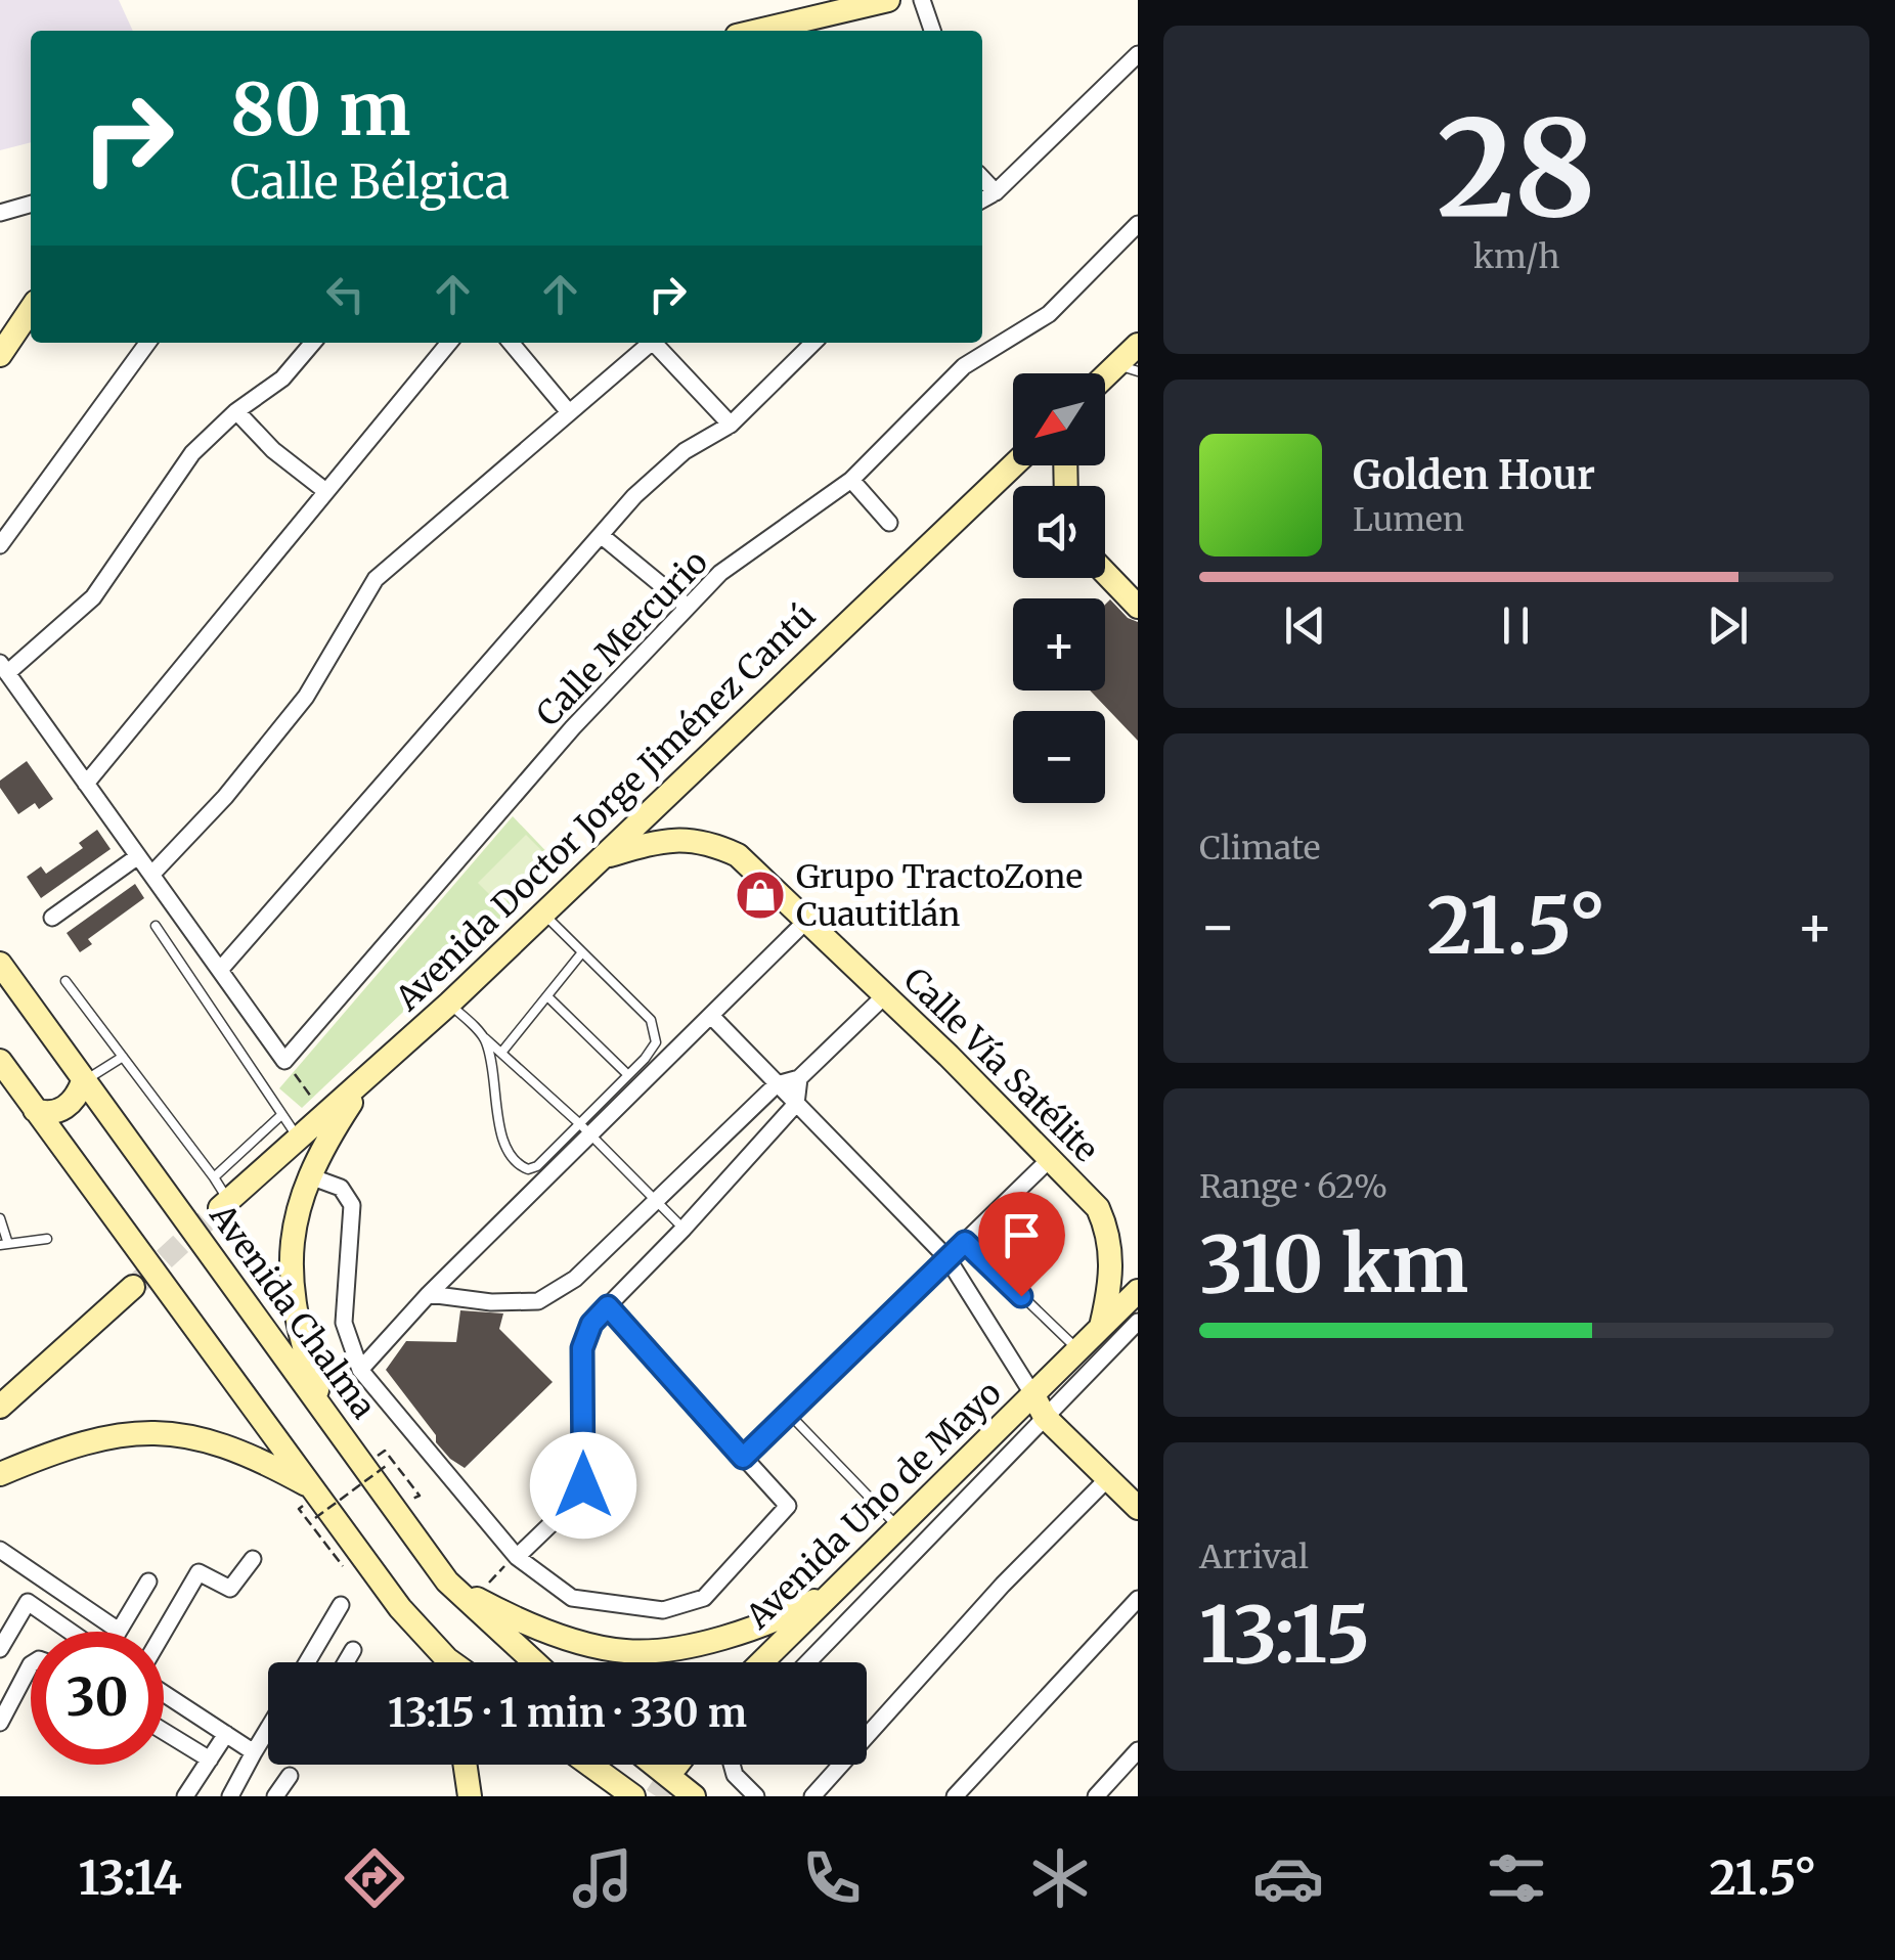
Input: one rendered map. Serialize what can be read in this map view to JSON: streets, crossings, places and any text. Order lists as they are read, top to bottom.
{
  "streets": {
    "main road": [
      "Avenida Doctor Jorge Jiménez Cantú",
      "Calle Vía Satélite",
      "Avenida Chalma",
      "Avenida Uno de Mayo"
    ],
    "street": ["Calle Mercurio"]
  },
  "crossings": [
    ["Avenida Doctor Jorge Jiménez Cantú", "Calle Vía Satélite"],
    ["Calle Vía Satélite", "Avenida Uno de Mayo"]
  ],
  "places": {
    "shop": ["Grupo TractoZone Cuautitlán"]
  },
  "north": "bottom left",
  "page": {
    "tile": [
      ["28", "km/h"],
      "Climate",
      ["Range · 62%", "310 km"],
      ["Arrival", "13:15"]
    ],
    "turn": ["80 m", "Calle Bélgica"],
    "map_buttons": ["+", "−"],
    "song": ["Golden Hour", "Lumen"],
    "heat": ["−", "21.5°", "+"],
    "limit": "30",
    "trip": "13:15 · 1 min · 330 m",
    "tabs": ["13:14", "21.5°"]
  }
}
